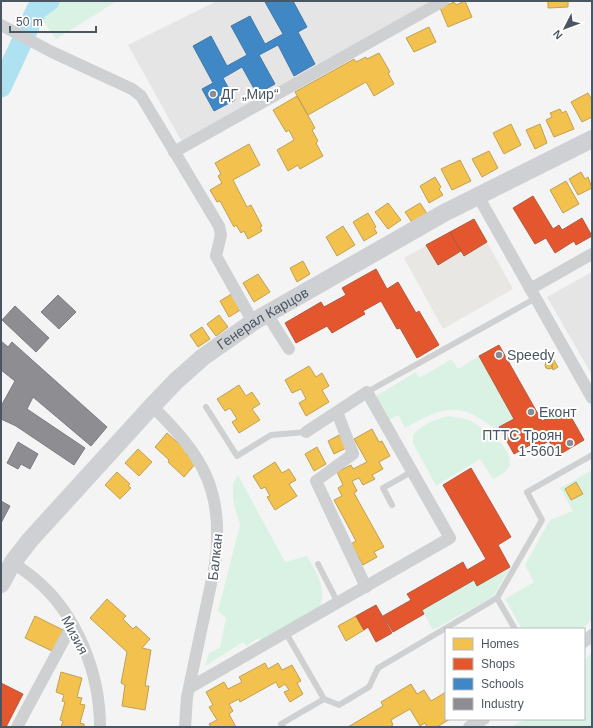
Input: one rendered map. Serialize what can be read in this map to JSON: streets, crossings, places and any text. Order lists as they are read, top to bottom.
{
  "streets": {
    "main road": ["Генерал Карцов"],
    "street": ["Балкан", "Мизия"]
  },
  "crossings": [
    ["Генерал Карцов", "Балкан"],
    ["Генерал Карцов", "Мизия"]
  ],
  "places": [
    "ДГ „Мир“",
    "Speedy",
    "Еконт",
    "ПТТС Троян 1-5601"
  ],
  "legend": [
    "Homes",
    "Shops",
    "Schools",
    "Industry"
  ],
  "scale_bar": "50 m",
  "north": "bottom left"
}
